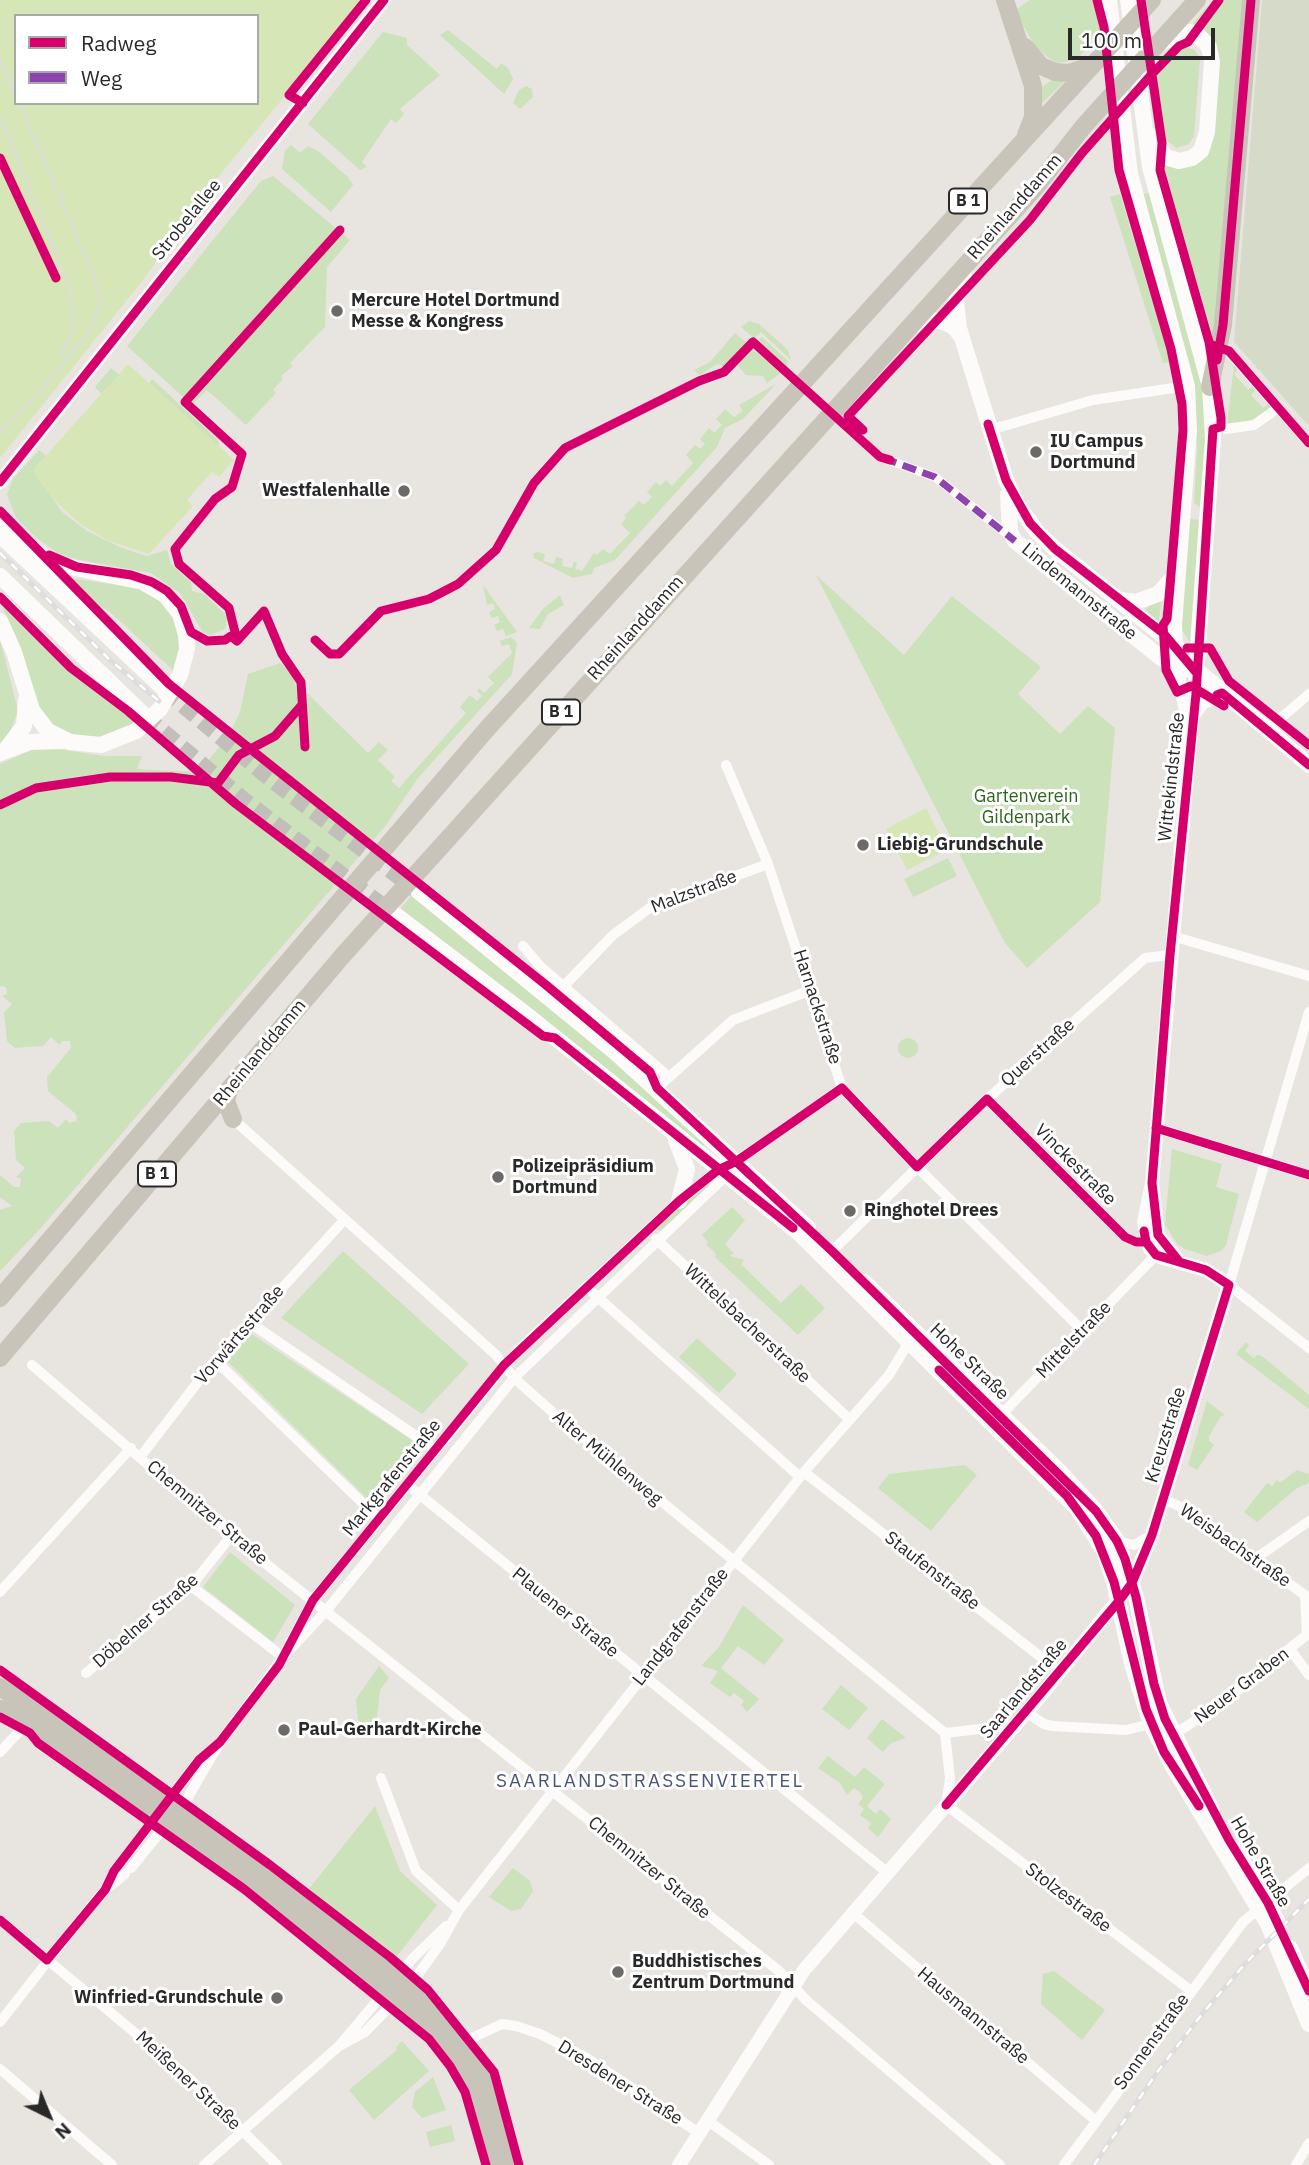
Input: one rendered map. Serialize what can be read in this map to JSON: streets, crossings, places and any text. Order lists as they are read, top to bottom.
{
  "streets": {
    "main road": [
      "B 1",
      "Rheinlanddamm",
      "Lindemannstraße",
      "Wittekindstraße",
      "Hohe Straße"
    ],
    "street": [
      "Strobelallee",
      "Malzstraße",
      "Harnackstraße",
      "Querstraße",
      "Vinckestraße",
      "Wittelsbacherstraße",
      "Vorwärtsstraße",
      "Mittelstraße",
      "Kreuzstraße",
      "Alter Mühlenweg",
      "Markgrafenstraße",
      "Chemnitzer Straße",
      "Weisbachstraße",
      "Staufenstraße",
      "Plauener Straße",
      "Döbelner Straße",
      "Landgrafenstraße",
      "Neuer Graben",
      "Saarlandstraße",
      "Stolzestraße",
      "Hausmannstraße",
      "Sonnenstraße",
      "Meißener Straße",
      "Dresdener Straße"
    ]
  },
  "crossings": [
    ["B 1", "Rheinlanddamm"],
    ["Rheinlanddamm", "Lindemannstraße"],
    ["Rheinlanddamm", "Wittekindstraße"],
    ["Lindemannstraße", "Wittekindstraße"],
    ["Wittekindstraße", "Querstraße"],
    ["Malzstraße", "Harnackstraße"],
    ["Malzstraße", "Hohe Straße"],
    ["Harnackstraße", "Querstraße"],
    ["Harnackstraße", "Mittelstraße"],
    ["Harnackstraße", "Markgrafenstraße"],
    ["Querstraße", "Vinckestraße"],
    ["Querstraße", "Hohe Straße"],
    ["Wittelsbacherstraße", "Markgrafenstraße"],
    ["Wittelsbacherstraße", "Landgrafenstraße"],
    ["Vorwärtsstraße", "Alter Mühlenweg"],
    ["Vorwärtsstraße", "Chemnitzer Straße"],
    ["Mittelstraße", "Hohe Straße"],
    ["Hohe Straße", "Kreuzstraße"],
    ["Hohe Straße", "Markgrafenstraße"],
    ["Hohe Straße", "Landgrafenstraße"],
    ["Hohe Straße", "Neuer Graben"],
    ["Hohe Straße", "Saarlandstraße"],
    ["Hohe Straße", "Sonnenstraße"],
    ["Kreuzstraße", "Weisbachstraße"],
    ["Kreuzstraße", "Saarlandstraße"],
    ["Alter Mühlenweg", "Markgrafenstraße"],
    ["Alter Mühlenweg", "Landgrafenstraße"],
    ["Markgrafenstraße", "Chemnitzer Straße"],
    ["Markgrafenstraße", "Staufenstraße"],
    ["Markgrafenstraße", "Plauener Straße"],
    ["Markgrafenstraße", "Meißener Straße"],
    ["Chemnitzer Straße", "Döbelner Straße"],
    ["Chemnitzer Straße", "Landgrafenstraße"],
    ["Chemnitzer Straße", "Saarlandstraße"],
    ["Weisbachstraße", "Neuer Graben"],
    ["Staufenstraße", "Landgrafenstraße"],
    ["Staufenstraße", "Saarlandstraße"],
    ["Plauener Straße", "Landgrafenstraße"],
    ["Plauener Straße", "Saarlandstraße"],
    ["Landgrafenstraße", "Meißener Straße"],
    ["Saarlandstraße", "Stolzestraße"],
    ["Saarlandstraße", "Hausmannstraße"],
    ["Saarlandstraße", "Dresdener Straße"],
    ["Stolzestraße", "Sonnenstraße"],
    ["Hausmannstraße", "Sonnenstraße"]
  ],
  "districts": ["SAARLANDSTRASSENVIERTEL"],
  "parks": ["Gartenverein Gildenpark"],
  "places": [
    "Mercure Hotel Dortmund Messe & Kongress",
    "IU Campus Dortmund",
    "Westfalenhalle",
    "Liebig-Grundschule",
    "Polizeipräsidium Dortmund",
    "Ringhotel Drees",
    "Paul-Gerhardt-Kirche",
    "Buddhistisches Zentrum Dortmund",
    "Winfried-Grundschule"
  ],
  "legend": ["Radweg", "Weg"],
  "scale_bar": "100 m",
  "north": "bottom right"
}
